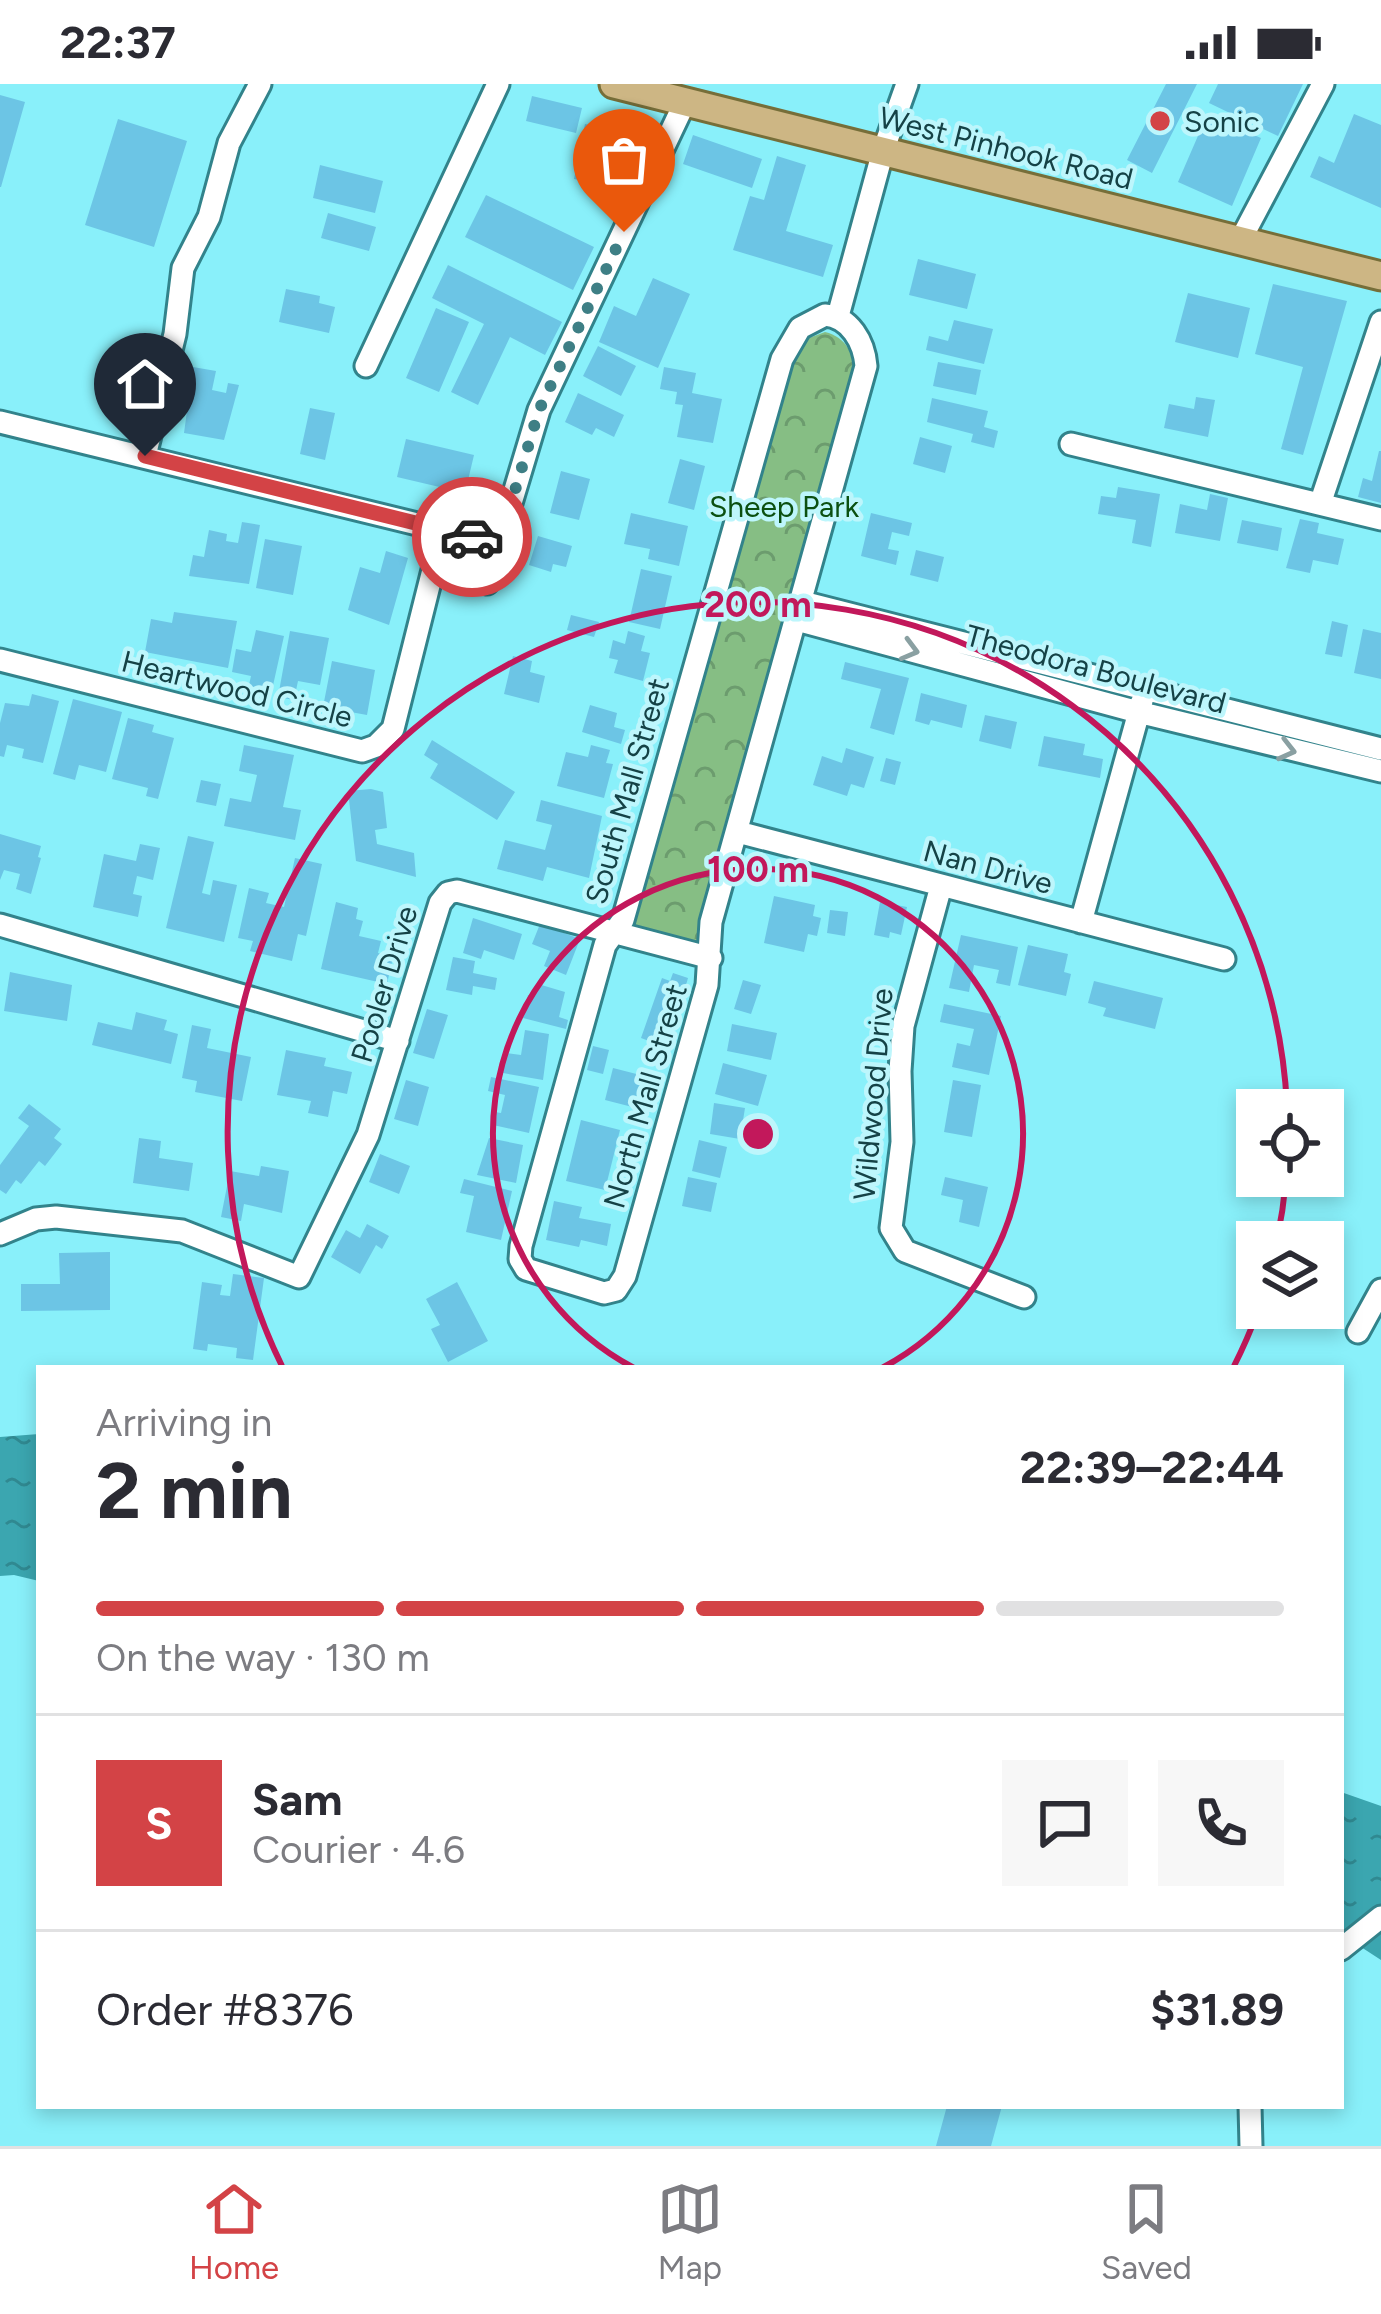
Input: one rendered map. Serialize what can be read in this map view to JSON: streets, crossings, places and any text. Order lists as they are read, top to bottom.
{
  "streets": {
    "main road": ["West Pinhook Road"],
    "street": [
      "Theodora Boulevard",
      "Heartwood Circle",
      "South Mall Street",
      "Nan Drive",
      "Pooler Drive",
      "Wildwood Drive",
      "North Mall Street"
    ]
  },
  "crossings": [
    ["Theodora Boulevard", "North Mall Street"],
    ["South Mall Street", "Pooler Drive"],
    ["South Mall Street", "North Mall Street"],
    ["Nan Drive", "Wildwood Drive"],
    ["Nan Drive", "North Mall Street"],
    ["Pooler Drive", "North Mall Street"]
  ],
  "parks": ["Sheep Park"],
  "places": ["Sonic"],
  "page": {
    "status": "22:37",
    "heading": ["2 min", "Arriving in", "22:39–22:44"],
    "panel": [
      "Sam",
      "Courier · 4.6",
      "Order #8376",
      "$31.89"
    ],
    "bar": "On the way · 130 m",
    "round": "S",
    "tabs": ["Home", "Map", "Saved"]
  },
  "rings": ["200 m", "100 m"]
}
